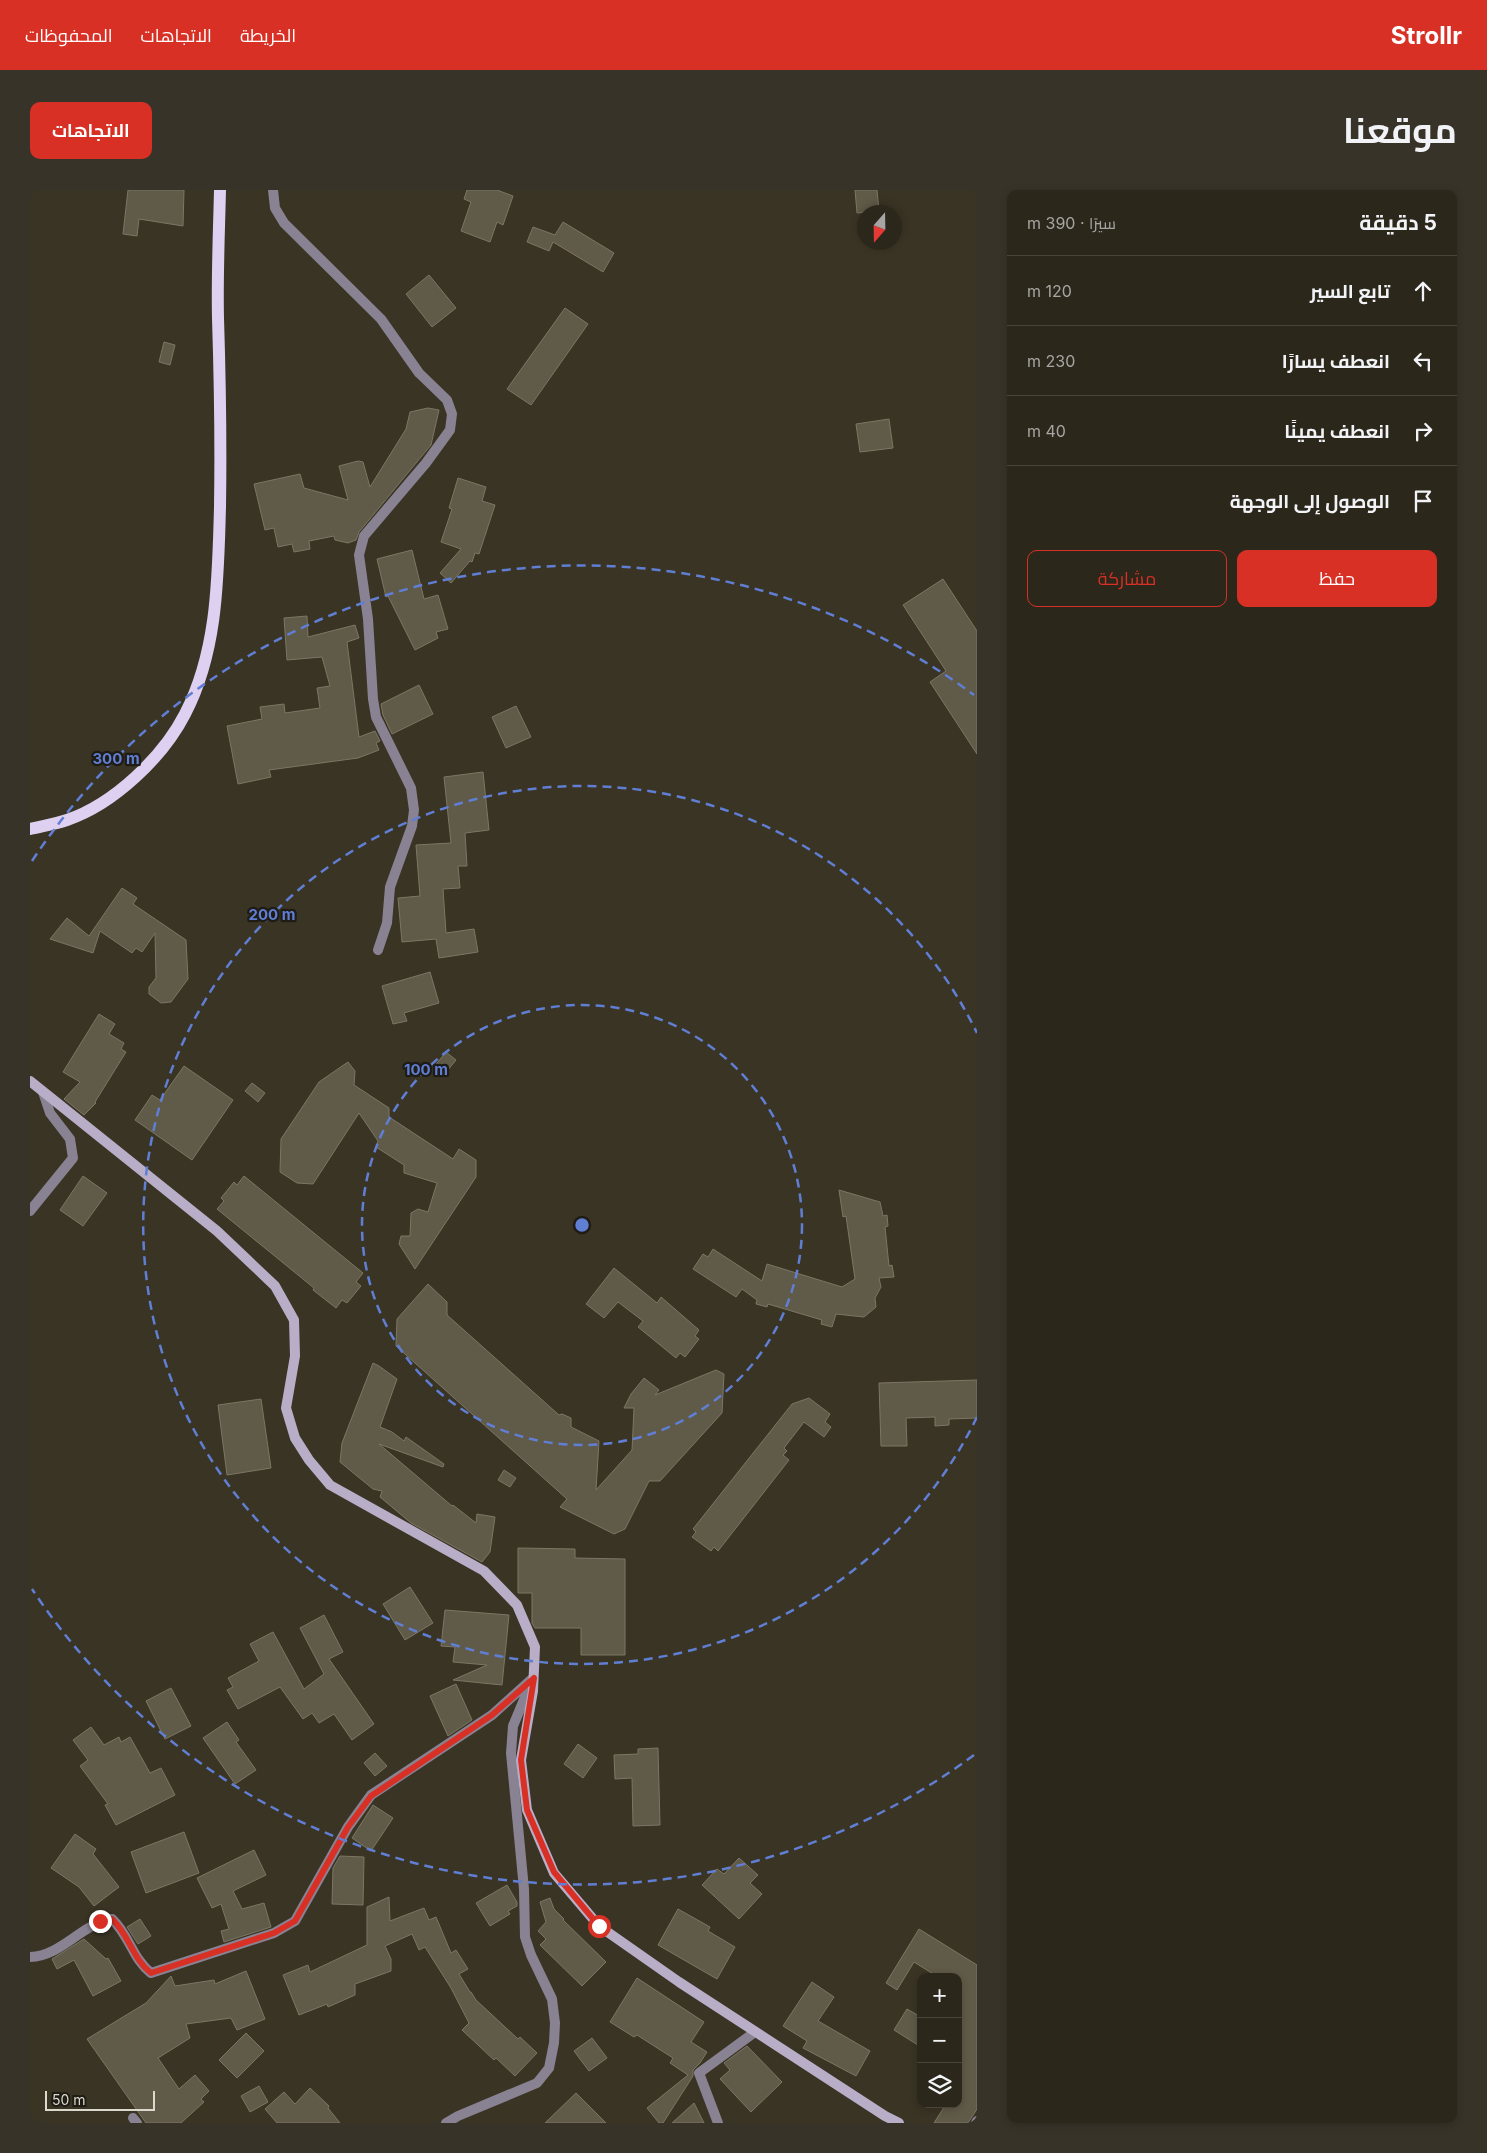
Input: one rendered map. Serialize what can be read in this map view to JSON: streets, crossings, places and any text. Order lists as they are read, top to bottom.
{
  "scale_bar": "50 m",
  "north": "bottom",
  "page": {
    "header": "Strollr",
    "nav": ["الخريطة", "الاتجاهات", "المحفوظات"],
    "title": "موقعنا",
    "buttons": [
      "الاتجاهات",
      ["حفظ", "مشاركة"]
    ],
    "heading": ["5 دقيقة", "سيرًا · 390 m"],
    "list": [
      ["تابع السير", "120 m"],
      ["انعطف يسارًا", "230 m"],
      ["انعطف يمينًا", "40 m"],
      "الوصول إلى الوجهة"
    ],
    "map_buttons": ["+", "−"],
    "scale": "50 m"
  },
  "rings": ["300 m", "200 m", "100 m"]
}
